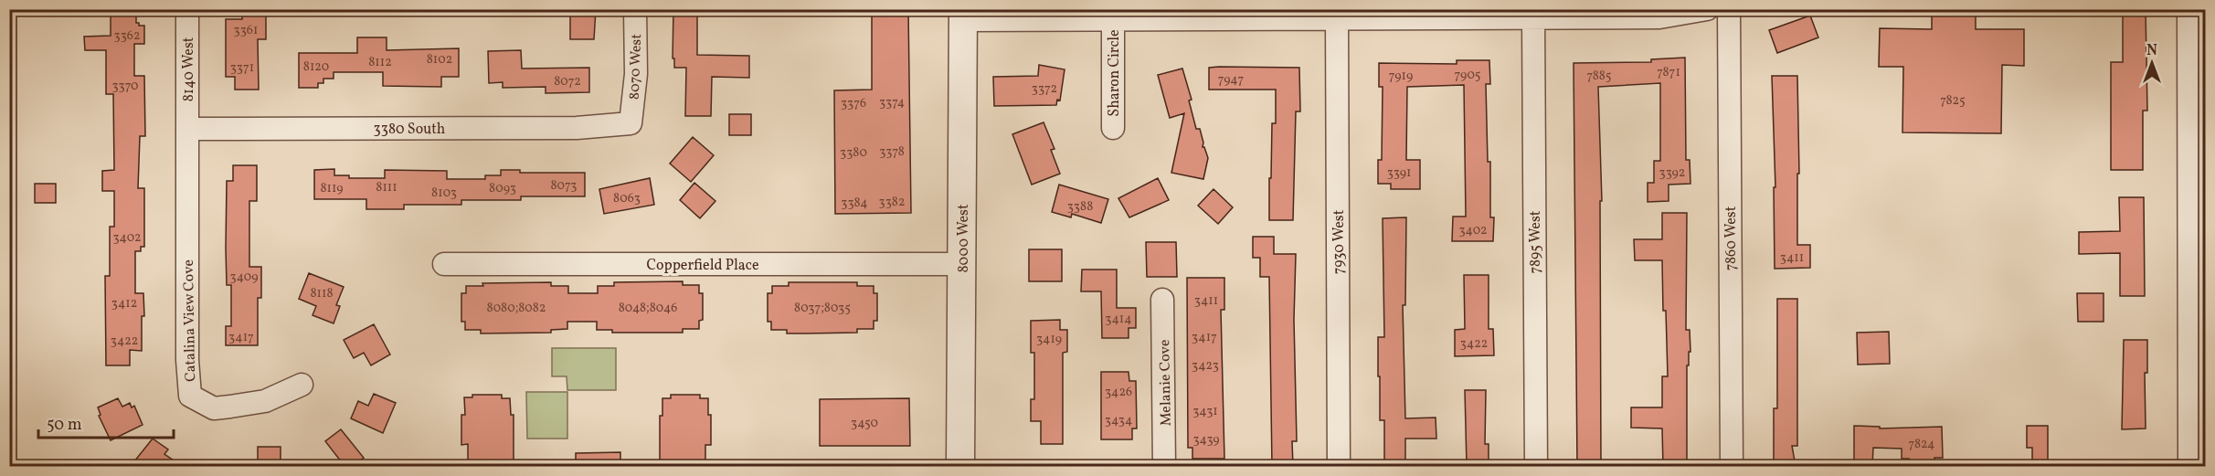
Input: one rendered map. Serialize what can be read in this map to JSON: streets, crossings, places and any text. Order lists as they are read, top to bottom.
{
  "streets": {
    "street": [
      "8070 West",
      "8140 West",
      "Sharon Circle",
      "3380 South",
      "8000 West",
      "7860 West",
      "7930 West",
      "7895 West",
      "Copperfield Place",
      "Catalina View Cove",
      "Melanie Cove"
    ]
  },
  "crossings": [
    ["8070 West", "3380 South"],
    ["8140 West", "3380 South"],
    ["8140 West", "Catalina View Cove"],
    ["3380 South", "Catalina View Cove"],
    ["8000 West", "Copperfield Place"]
  ],
  "house_numbers": [
    "3361",
    "3362",
    "8102",
    "8112",
    "8120",
    "3371",
    "7871",
    "7905",
    "7919",
    "7885",
    "7947",
    "8072",
    "3370",
    "3372",
    "7825",
    "3374",
    "3376",
    "3378",
    "3380",
    "3391",
    "3392",
    "8073",
    "8111",
    "8119",
    "8093",
    "8103",
    "8063",
    "3382",
    "3384",
    "3388",
    "3402",
    "3402",
    "3411",
    "3409",
    "8118",
    "3411",
    "3412",
    "8080;8082",
    "8048;8046",
    "8037;8035",
    "3414",
    "3417",
    "3417",
    "3419",
    "3422",
    "3422",
    "3423",
    "3426",
    "3431",
    "3434",
    "3450",
    "3439",
    "7824"
  ],
  "scale_bar": "50 m",
  "north": "top"
}
